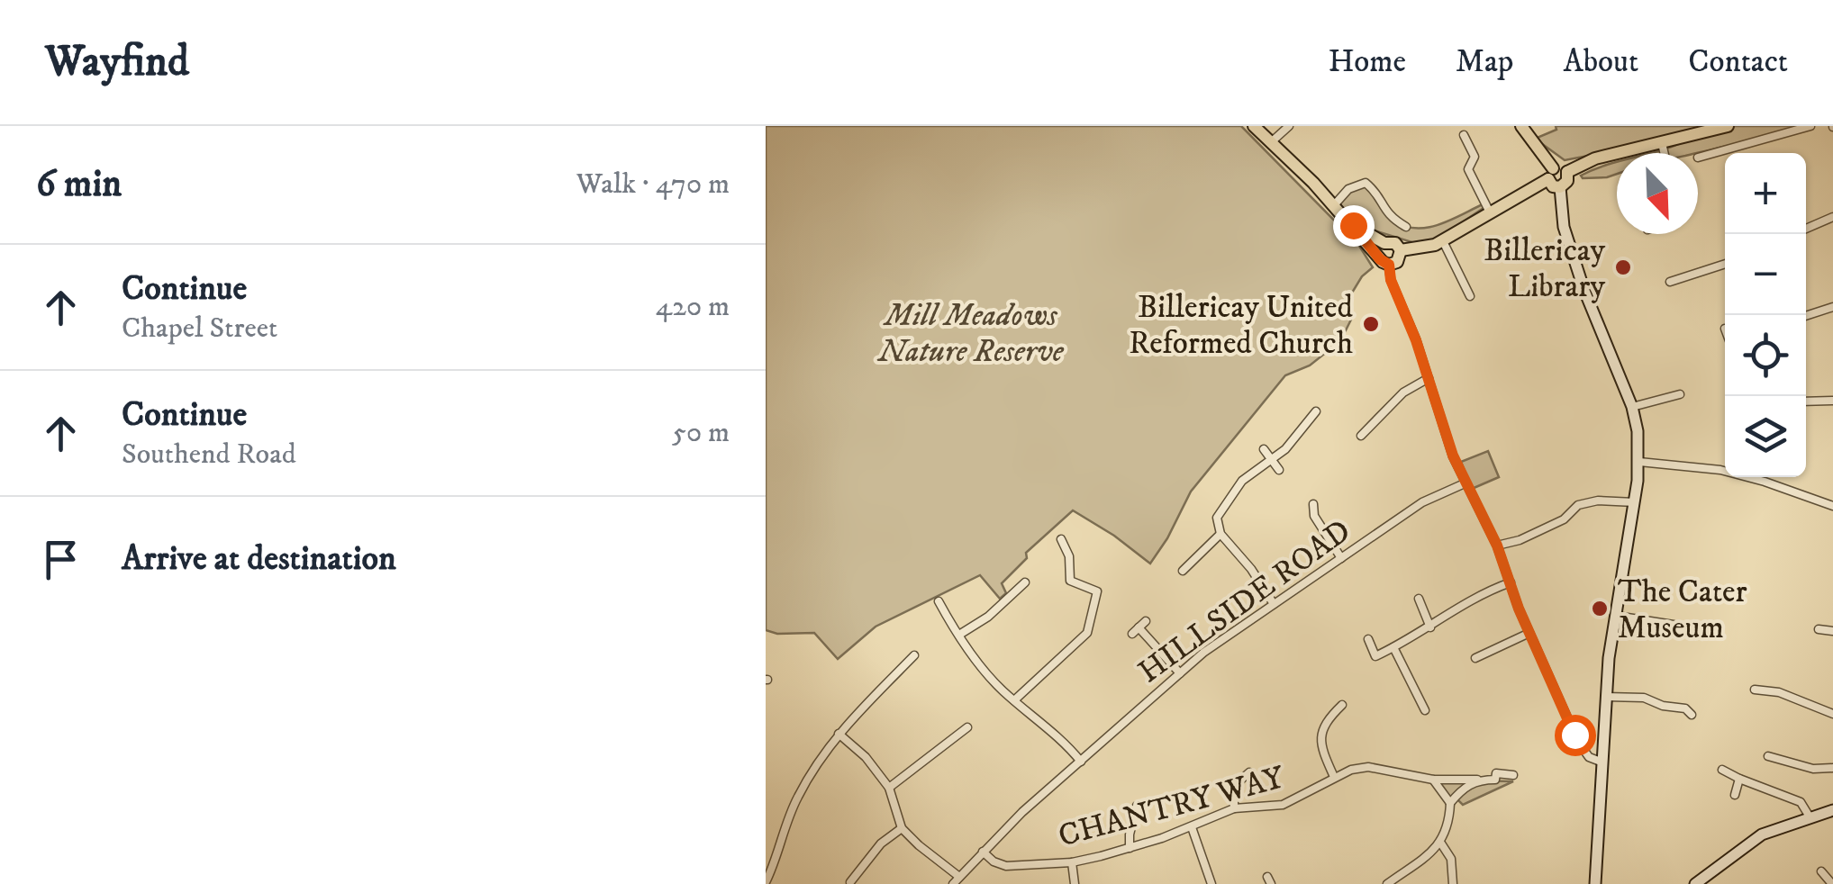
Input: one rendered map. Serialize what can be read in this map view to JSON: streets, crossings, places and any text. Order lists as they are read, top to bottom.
{
  "streets": {
    "street": ["HILLSIDE ROAD", "CHANTRY WAY"]
  },
  "crossings": [
    ["HILLSIDE ROAD", "CHANTRY WAY"]
  ],
  "parks": ["Mill Meadows Nature Reserve"],
  "places": ["Billericay Library", "Billericay United Reformed Church", "The Cater Museum"],
  "north": "bottom right",
  "page": {
    "header": "Wayfind",
    "nav": [
      "Home",
      "Map",
      "About",
      "Contact"
    ],
    "heading": ["6 min", "Walk · 470 m"],
    "map_buttons": ["+", "−"],
    "list": [
      ["Continue", "Chapel Street", "420 m"],
      ["Continue", "Southend Road", "50 m"],
      "Arrive at destination"
    ]
  }
}
